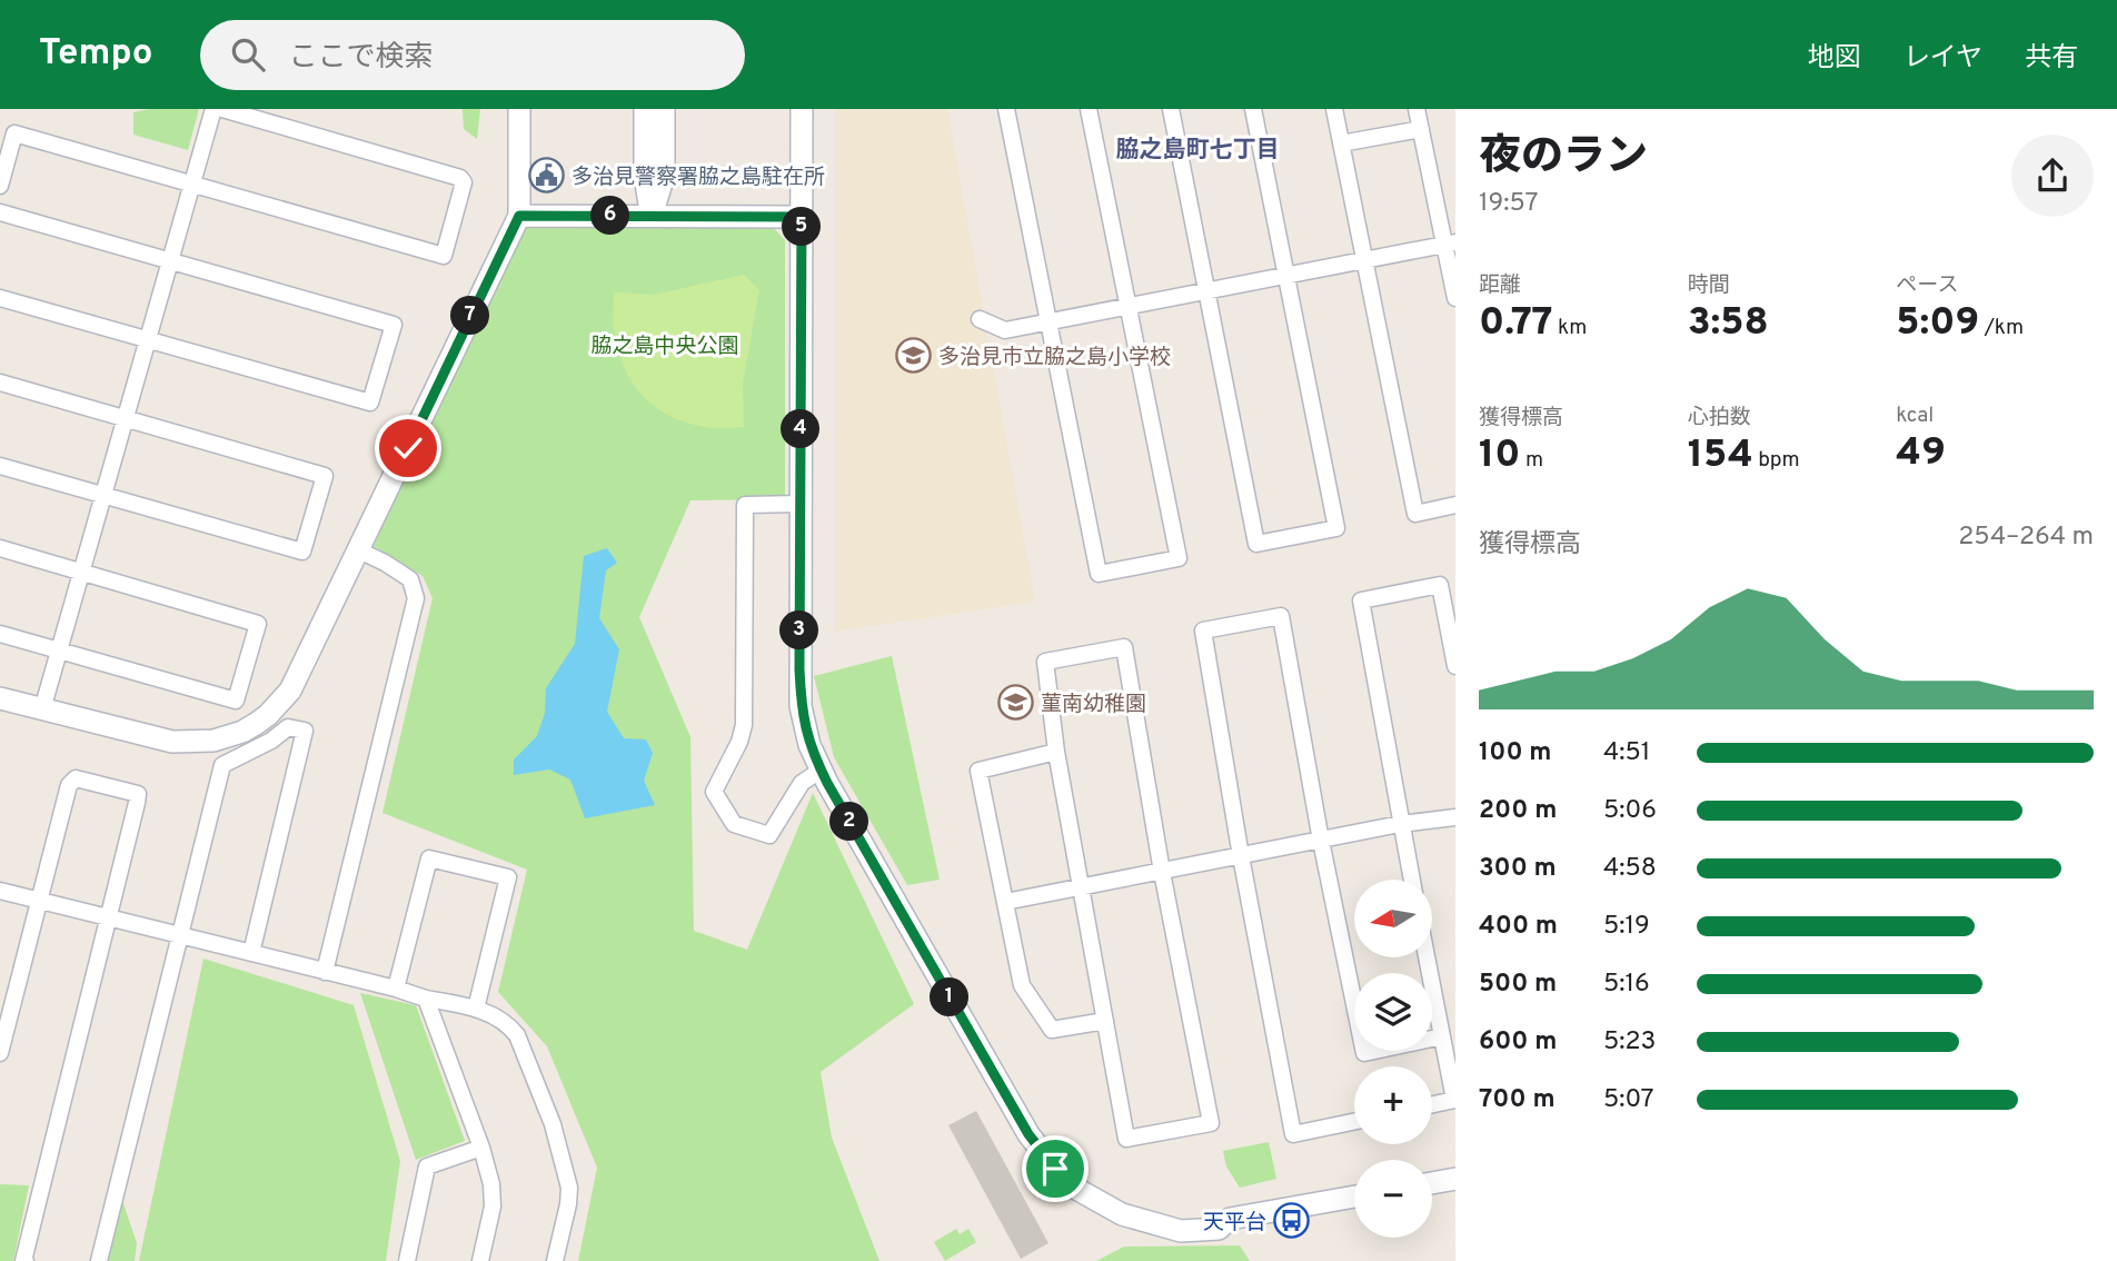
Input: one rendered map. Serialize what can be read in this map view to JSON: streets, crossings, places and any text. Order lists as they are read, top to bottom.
{
  "districts": ["脇之島町七丁目"],
  "parks": ["脇之島中央公園"],
  "places": {
    "public building": ["多治見警察署脇之島駐在所"],
    "school or university": ["多治見市立脇之島小学校", "菫南幼稚園"],
    "bus stop": ["天平台"]
  },
  "north": "left",
  "page": {
    "header": "Tempo",
    "search": "ここで検索",
    "nav": ["地図", "レイヤ", "共有"],
    "heading": ["夜のラン", "19:57"],
    "pins": [
      "6",
      "5",
      "7",
      "4",
      "3",
      "2",
      "1"
    ],
    "stats": [
      ["距離", "0.77 km"],
      ["時間", "3:58"],
      ["ペース", "5:09 /km"],
      ["獲得標高", "10 m"],
      ["心拍数", "154 bpm"],
      ["kcal", "49"]
    ],
    "chart": ["獲得標高", "254–264 m"],
    "list": [
      {
        "name": "100 m",
        "note": "4:51"
      },
      {
        "name": "200 m",
        "note": "5:06"
      },
      {
        "name": "300 m",
        "note": "4:58"
      },
      {
        "name": "400 m",
        "note": "5:19"
      },
      {
        "name": "500 m",
        "note": "5:16"
      },
      {
        "name": "600 m",
        "note": "5:23"
      },
      {
        "name": "700 m",
        "note": "5:07"
      }
    ],
    "map_buttons": ["+", "−"]
  }
}
